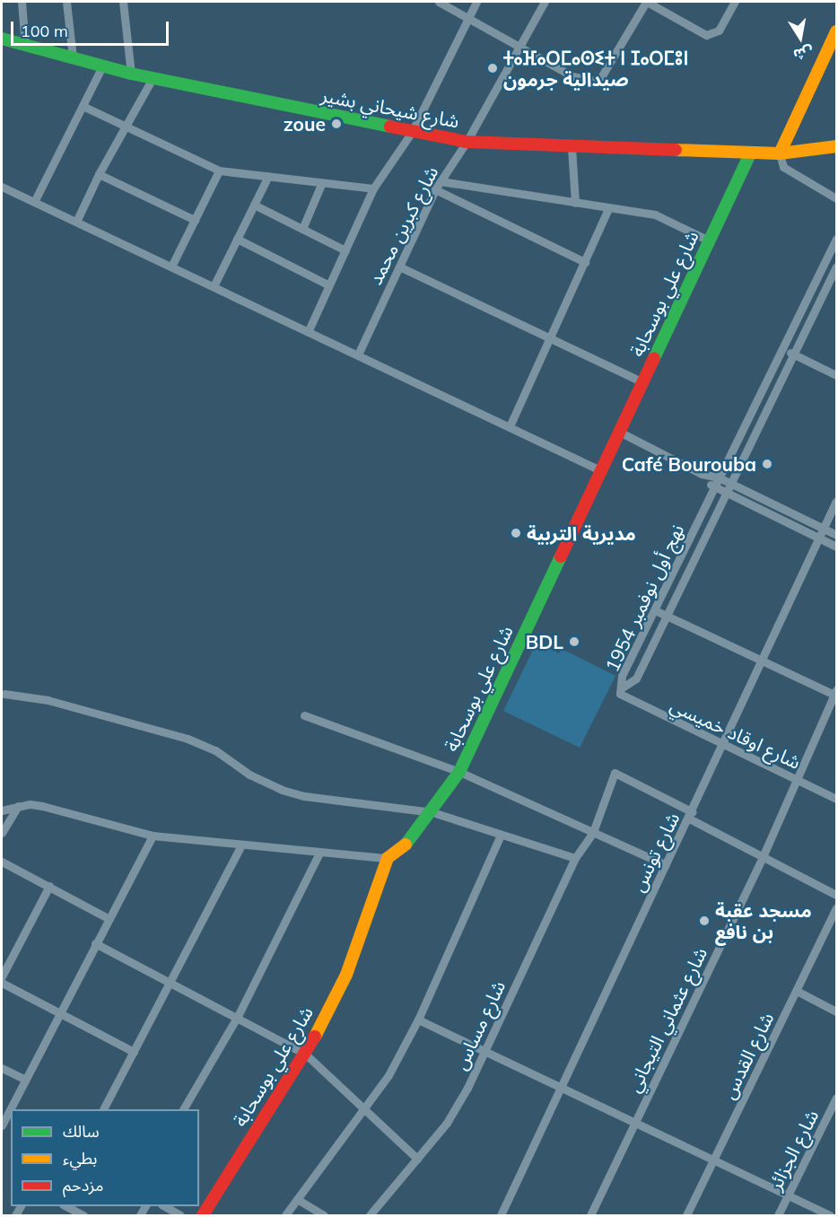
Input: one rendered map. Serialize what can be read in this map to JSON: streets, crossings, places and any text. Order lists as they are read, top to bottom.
{
  "streets": {
    "street": [
      "شارع شيحاني بشير",
      "شارع كبرين محمد",
      "شارع علي بوسحابة",
      "نهج أول نوفمبر 1954",
      "شارع اوقاد خميسي",
      "شارع تونس",
      "شارع عثماني التيجاني",
      "شارع مساس",
      "شارع القدس",
      "شارع الجزائر"
    ]
  },
  "crossings": [
    ["شارع شيحاني بشير", "شارع كبرين محمد"],
    ["شارع شيحاني بشير", "شارع علي بوسحابة"],
    ["نهج أول نوفمبر 1954", "شارع اوقاد خميسي"],
    ["شارع اوقاد خميسي", "شارع تونس"],
    ["شارع اوقاد خميسي", "شارع عثماني التيجاني"],
    ["شارع تونس", "شارع مساس"]
  ],
  "places": [
    "ⵜⴰⴼⴰⵔⵎⴰⵙⵉⵜ ⵏ ⵊⴰⵔⵎⵓⵏ صيدالية جرمون",
    "zoue",
    "Café Bourouba",
    "مديرية التربية",
    "BDL",
    "مسجد عقبة بن نافع"
  ],
  "legend": ["سالك", "بطيء", "مزدحم"],
  "scale_bar": "100 m",
  "north": "bottom"
}
